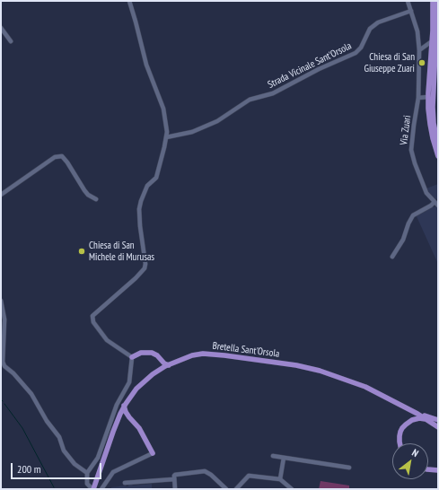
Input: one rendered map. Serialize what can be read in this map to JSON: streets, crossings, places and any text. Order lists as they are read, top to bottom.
{
  "streets": {
    "main road": ["Bretella Sant'Orsola"],
    "street": ["Strada Vicinale Sant'Orsola", "Via Zuari"]
  },
  "crossings": [
    ["Strada Vicinale Sant'Orsola", "Via Zuari"]
  ],
  "places": ["Chiesa di San Giuseppe Zuari", "Chiesa di San Michele di Murusas"],
  "scale_bar": "200 m",
  "north": "top right"
}
